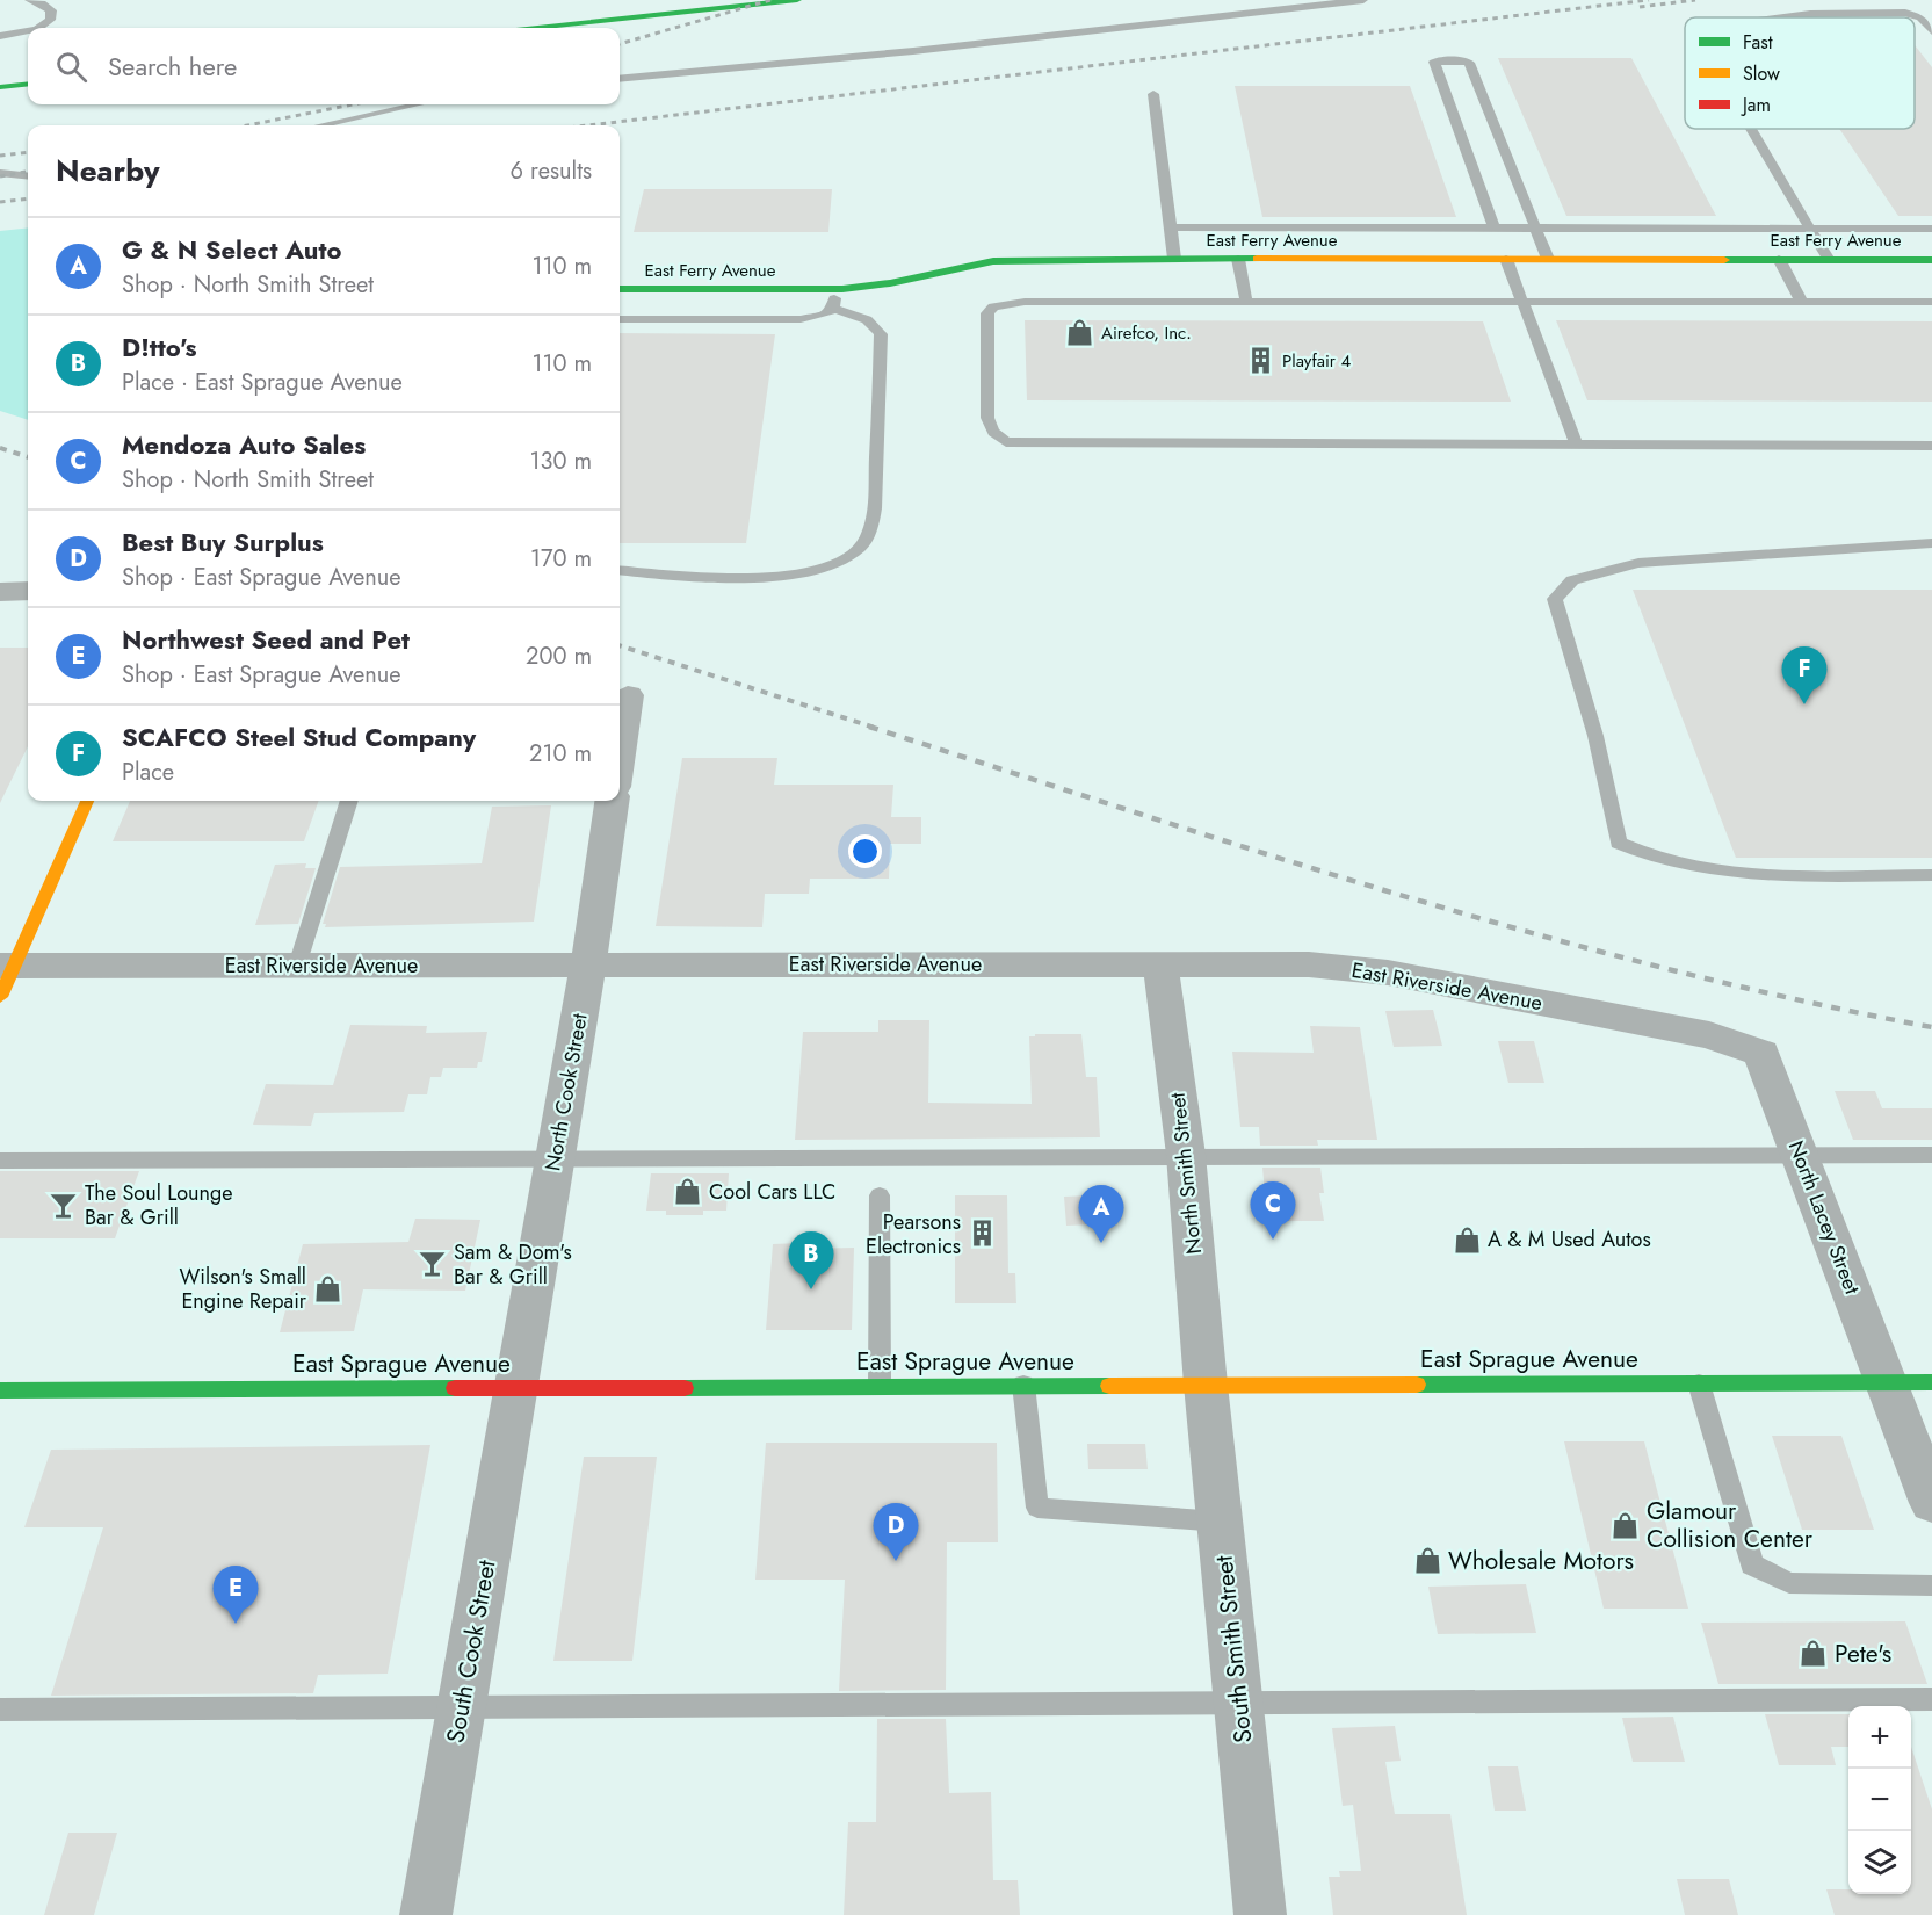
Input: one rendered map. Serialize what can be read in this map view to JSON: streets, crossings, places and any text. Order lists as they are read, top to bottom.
{
  "streets": {
    "street": [
      "East Ferry Avenue",
      "East Riverside Avenue",
      "North Cook Street",
      "North Smith Street",
      "North Lacey Street",
      "East Sprague Avenue",
      "South Smith Street",
      "South Cook Street"
    ]
  },
  "crossings": [
    ["East Riverside Avenue", "North Cook Street"],
    ["East Riverside Avenue", "North Smith Street"],
    ["East Riverside Avenue", "North Lacey Street"],
    ["North Cook Street", "East Sprague Avenue"],
    ["North Cook Street", "South Cook Street"],
    ["North Smith Street", "East Sprague Avenue"],
    ["North Smith Street", "South Smith Street"],
    ["North Lacey Street", "East Sprague Avenue"],
    ["East Sprague Avenue", "South Smith Street"],
    ["East Sprague Avenue", "South Cook Street"]
  ],
  "places": {
    "shop": [
      "Airefco, Inc.",
      "Cool Cars LLC",
      "A & M Used Autos",
      "Wilson's Small Engine Repair",
      "Glamour Collision Center",
      "Wholesale Motors",
      "Pete's"
    ],
    "building": ["Playfair 4", "Pearsons Electronics"],
    "bar": ["The Soul Lounge Bar & Grill", "Sam & Dom's Bar & Grill"]
  },
  "legend": ["Fast", "Slow", "Jam"],
  "page": {
    "search": "Search here",
    "heading": ["Nearby", "6 results"],
    "list": [
      {
        "mark": "A",
        "name": "G & N Select Auto",
        "note": "Shop · North Smith Street",
        "value": "110 m"
      },
      {
        "mark": "B",
        "name": "D!tto's",
        "note": "Place · East Sprague Avenue",
        "value": "110 m"
      },
      {
        "mark": "C",
        "name": "Mendoza Auto Sales",
        "note": "Shop · North Smith Street",
        "value": "130 m"
      },
      {
        "mark": "D",
        "name": "Best Buy Surplus",
        "note": "Shop · East Sprague Avenue",
        "value": "170 m"
      },
      {
        "mark": "E",
        "name": "Northwest Seed and Pet",
        "note": "Shop · East Sprague Avenue",
        "value": "200 m"
      },
      {
        "mark": "F",
        "name": "SCAFCO Steel Stud Company",
        "note": "Place",
        "value": "210 m"
      }
    ],
    "pins": [
      "F",
      "C",
      "A",
      "B",
      "D",
      "E"
    ],
    "map_buttons": ["+", "−"]
  }
}
